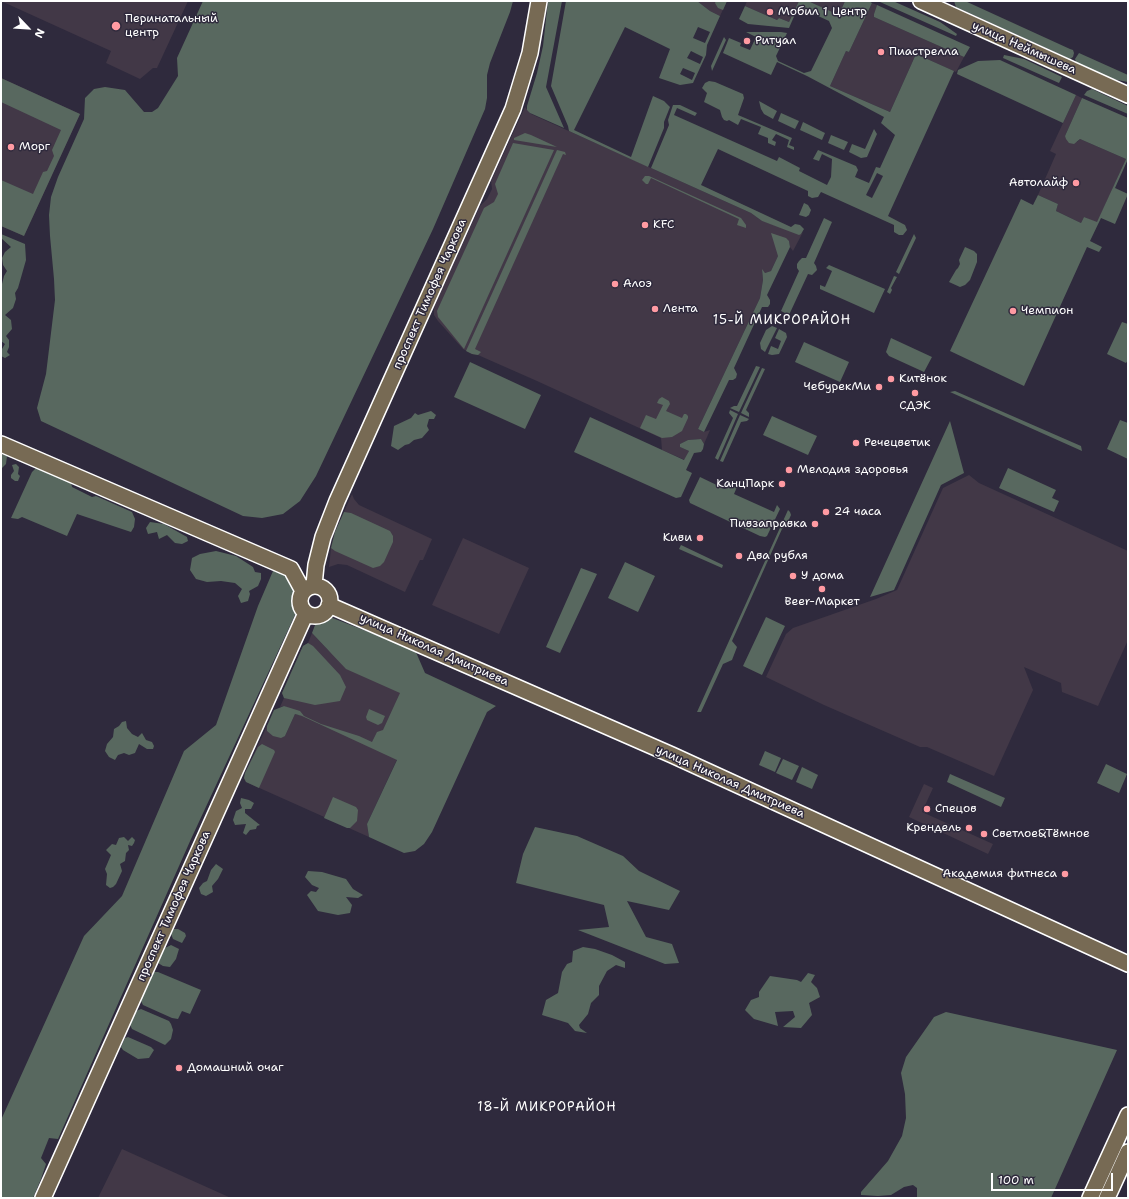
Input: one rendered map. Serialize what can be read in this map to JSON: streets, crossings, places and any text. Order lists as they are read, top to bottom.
{
  "streets": {
    "main road": ["улица Неймышева", "проспект Тимофея Чаркова", "улица Николая Дмитриева"]
  },
  "crossings": [
    ["проспект Тимофея Чаркова", "улица Николая Дмитриева"]
  ],
  "districts": ["15-Й МИКРОРАЙОН", "18-Й МИКРОРАЙОН"],
  "places": [
    "Мобил 1 Центр",
    "Перинатальный центр",
    "Ритуал",
    "Пиастрелла",
    "Морг",
    "Автолайф",
    "KFC",
    "Алоэ",
    "Лента",
    "Чемпион",
    "Китёнок",
    "ЧебурекМи",
    "СДЭК",
    "Речецветик",
    "Мелодия здоровья",
    "КанцПарк",
    "24 часа",
    "Пивзаправка",
    "Киви",
    "Два рубля",
    "У дома",
    "Beer-Маркет",
    "Спецов",
    "Крендель",
    "Светлое&Тёмное",
    "Академия фитнеса",
    "Домашний очаг"
  ],
  "scale_bar": "100 m",
  "north": "bottom right"
}
